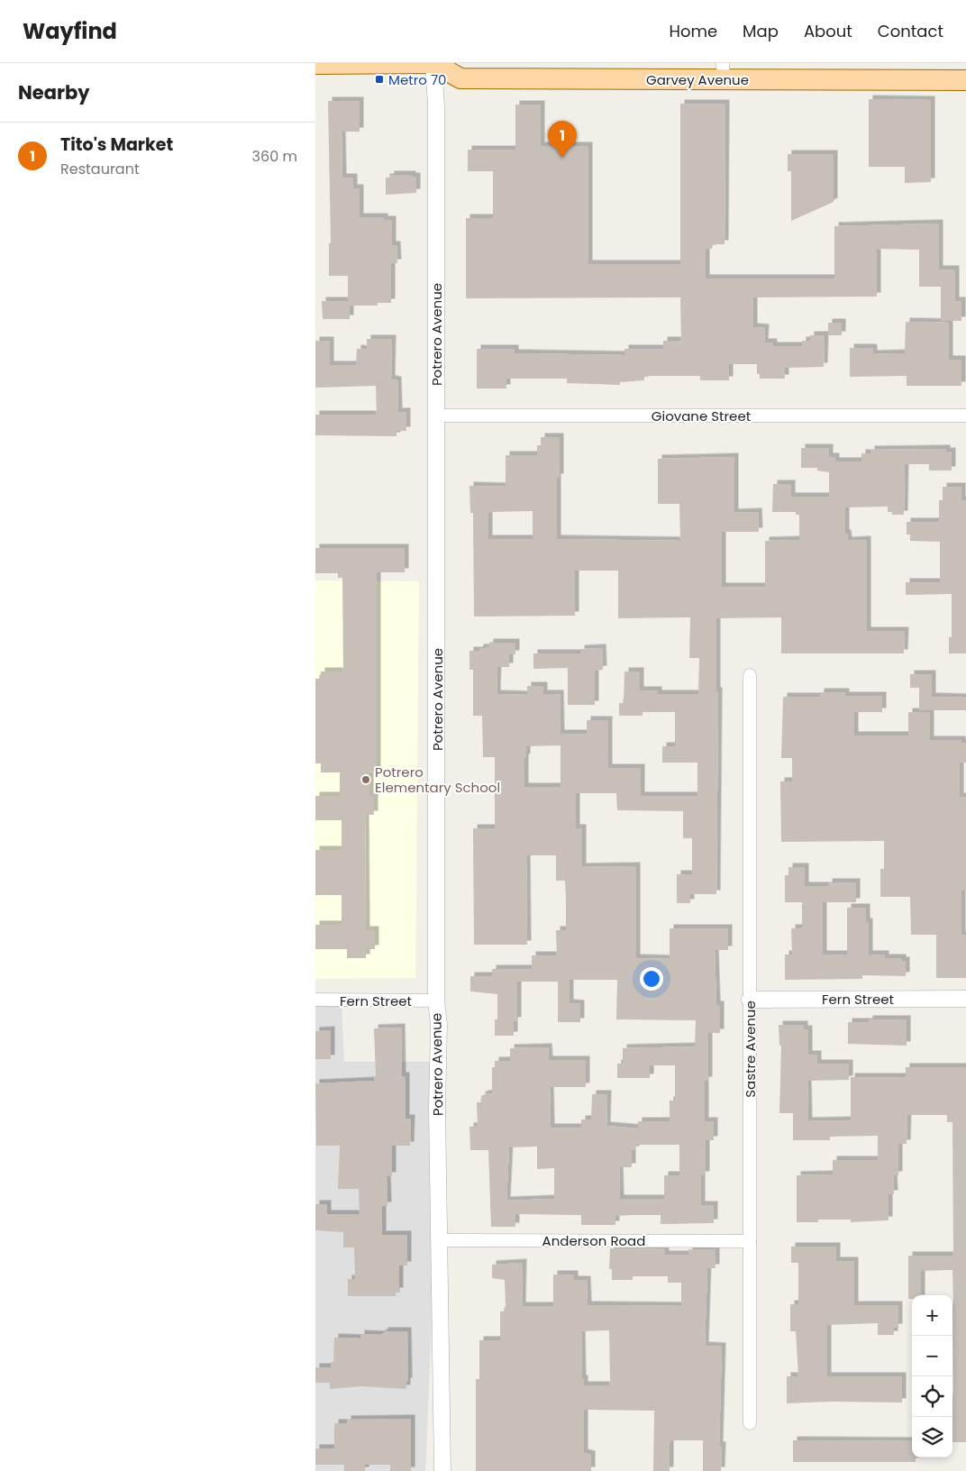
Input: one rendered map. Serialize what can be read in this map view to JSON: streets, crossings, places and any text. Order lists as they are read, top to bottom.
{
  "streets": {
    "main road": ["Garvey Avenue"],
    "street": [
      "Potrero Avenue",
      "Giovane Street",
      "Fern Street",
      "Sastre Avenue",
      "Anderson Road"
    ]
  },
  "crossings": [
    ["Garvey Avenue", "Potrero Avenue"],
    ["Potrero Avenue", "Giovane Street"],
    ["Potrero Avenue", "Fern Street"],
    ["Potrero Avenue", "Anderson Road"],
    ["Fern Street", "Sastre Avenue"],
    ["Sastre Avenue", "Anderson Road"]
  ],
  "places": {
    "transit": ["Metro 70"],
    "other": ["Potrero Elementary School"]
  },
  "page": {
    "header": "Wayfind",
    "nav": [
      "Home",
      "Map",
      "About",
      "Contact"
    ],
    "heading": "Nearby",
    "pins": "1",
    "list": [
      {
        "mark": "1",
        "name": "Tito's Market",
        "note": "Restaurant",
        "value": "360 m"
      }
    ],
    "map_buttons": ["+", "−"]
  }
}
